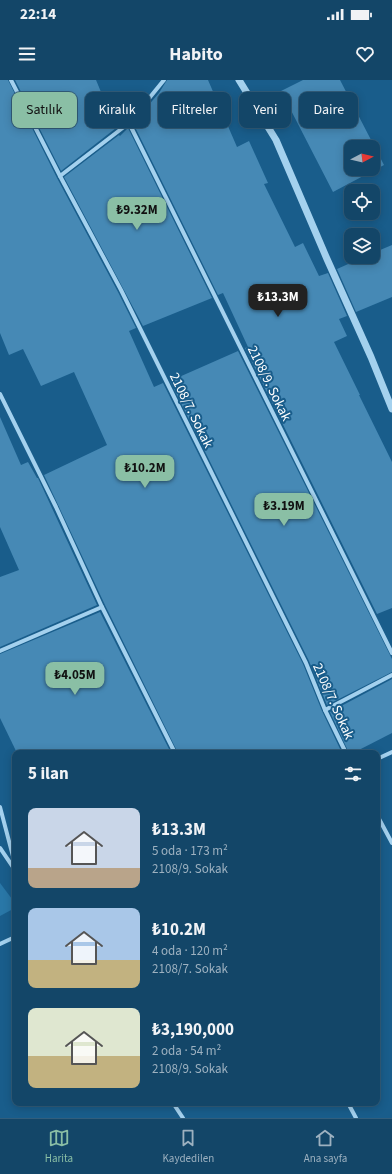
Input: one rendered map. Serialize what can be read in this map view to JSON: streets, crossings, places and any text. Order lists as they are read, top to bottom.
{
  "streets": {
    "street": ["2108/9. Sokak", "2108/7. Sokak"]
  },
  "north": "right",
  "page": {
    "status": "22:14",
    "header": "Habito",
    "chip": [
      "Satılık",
      "Kiralık",
      "Filtreler",
      "Yeni",
      "Daire"
    ],
    "price": [
      "₺9.32M",
      "₺13.3M",
      "₺10.2M",
      "₺3.19M",
      "₺4.05M"
    ],
    "heading": "5 ilan",
    "list": [
      {
        "name": "₺13.3M",
        "note": "5 oda · 173 m² · 2108/9. Sokak"
      },
      {
        "name": "₺10.2M",
        "note": "4 oda · 120 m² · 2108/7. Sokak"
      },
      {
        "name": "₺3,190,000",
        "note": "2 oda · 54 m² · 2108/9. Sokak"
      }
    ],
    "tabs": ["Harita", "Kaydedilen", "Ana sayfa"]
  }
}
